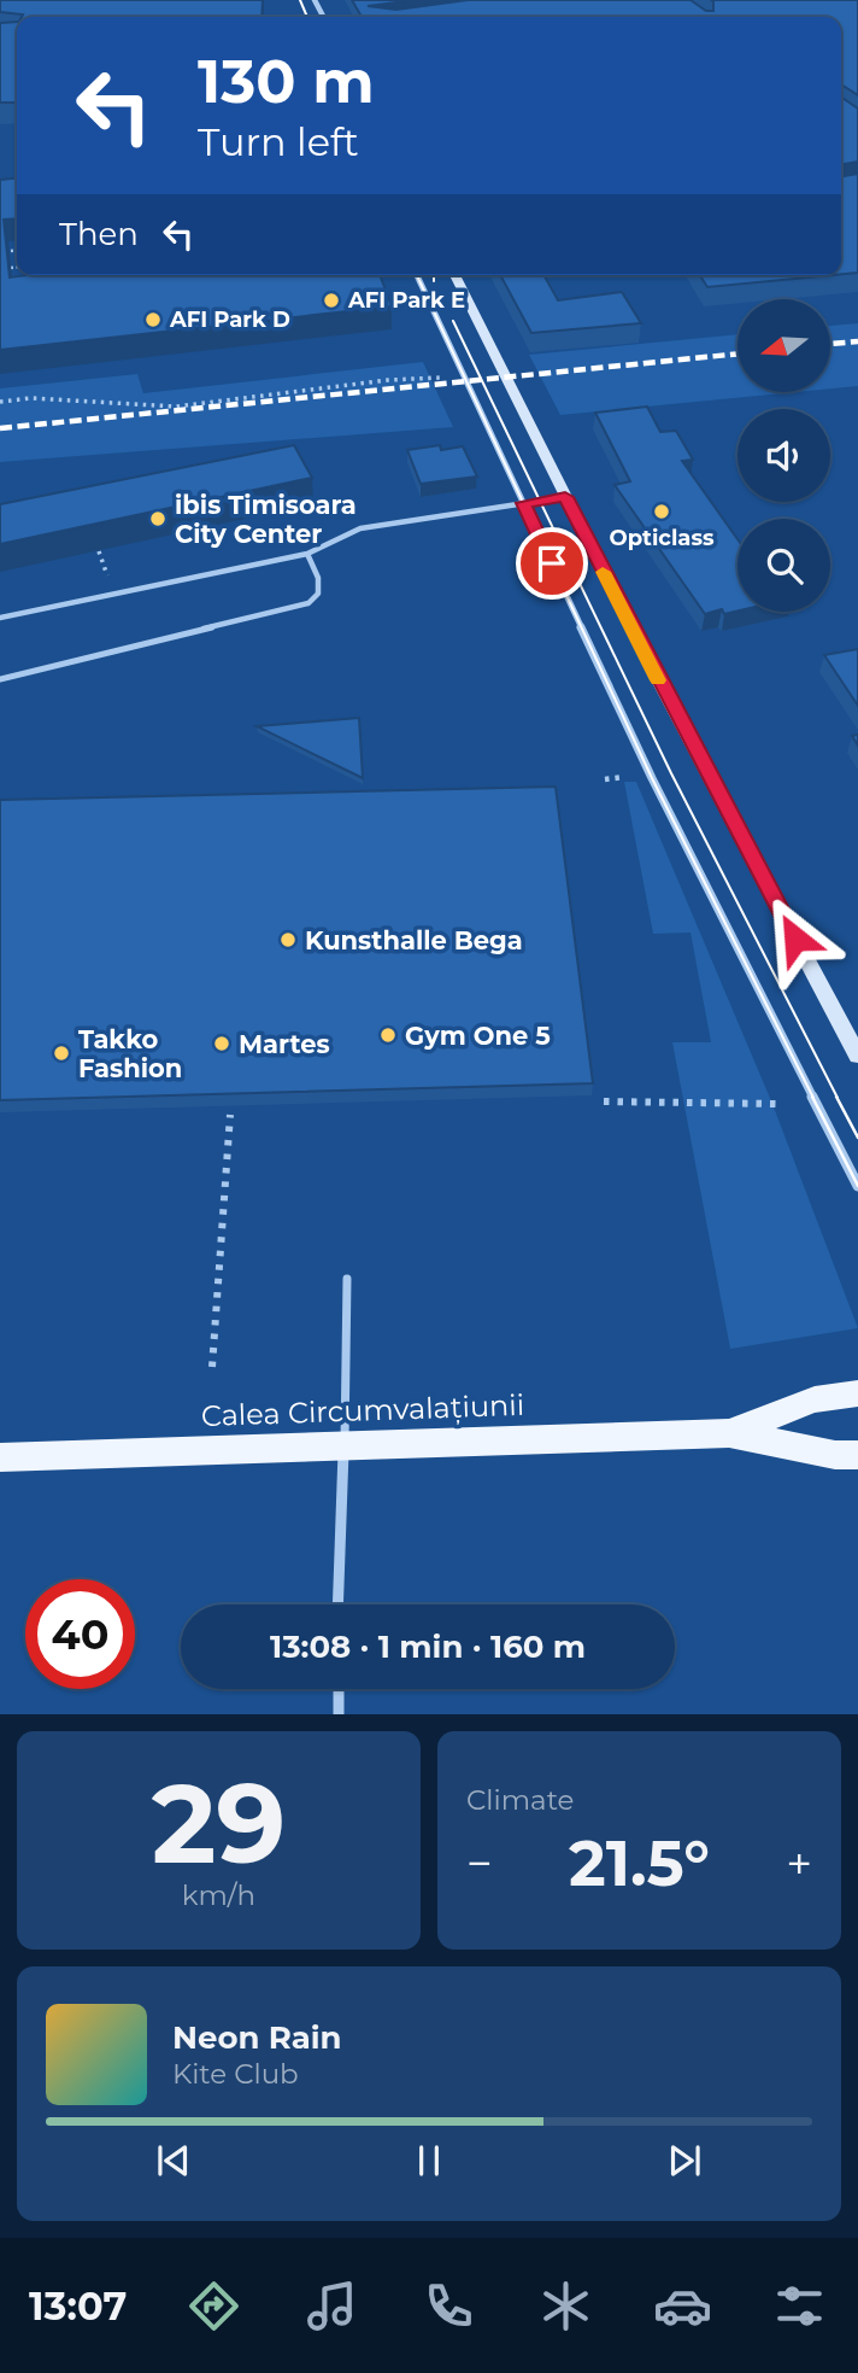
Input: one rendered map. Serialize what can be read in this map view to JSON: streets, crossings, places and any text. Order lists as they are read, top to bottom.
{
  "streets": {
    "main road": ["Calea Circumvalațiunii"]
  },
  "places": [
    "AFI Park E",
    "AFI Park D",
    "Opticlass",
    "ibis Timisoara City Center",
    "Kunsthalle Bega",
    "Gym One 5",
    "Martes",
    "Takko Fashion"
  ],
  "north": "left",
  "page": {
    "turn": ["130 m", "Turn left"],
    "then": "Then",
    "limit": "40",
    "trip": "13:08 · 1 min · 160 m",
    "tile": [
      ["29", "km/h"],
      "Climate"
    ],
    "heat": ["−", "21.5°", "+"],
    "song": ["Neon Rain", "Kite Club"],
    "tabs": "13:07"
  }
}
